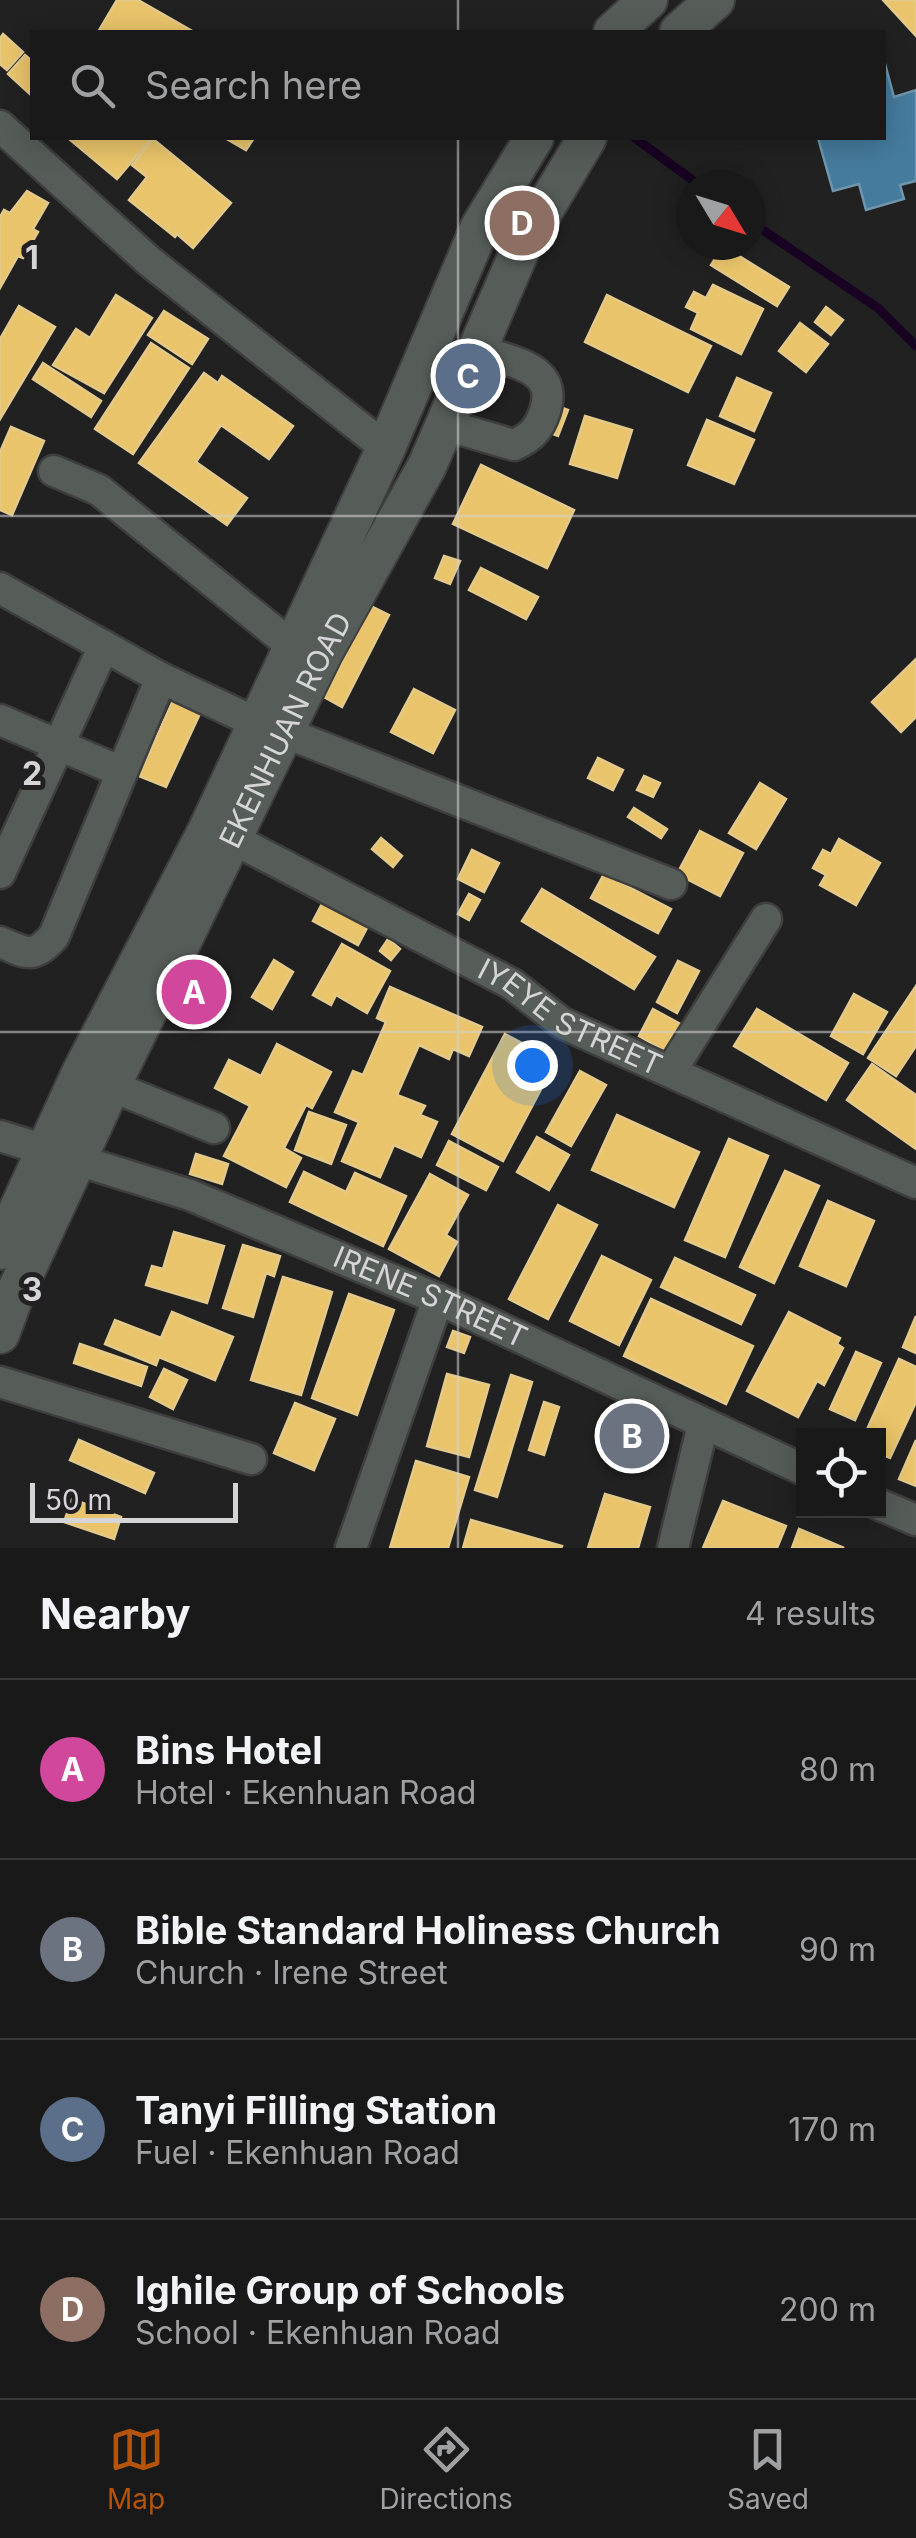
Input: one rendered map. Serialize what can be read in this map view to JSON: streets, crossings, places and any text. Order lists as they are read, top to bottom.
{
  "streets": {
    "main road": ["EKENHUAN ROAD"],
    "street": ["IYEYE STREET", "IRENE STREET"]
  },
  "crossings": [
    ["EKENHUAN ROAD", "IYEYE STREET"],
    ["EKENHUAN ROAD", "IRENE STREET"]
  ],
  "scale_bar": "50 m",
  "north": "bottom right",
  "page": {
    "search": "Search here",
    "pins": [
      "D",
      "C",
      "A",
      "B"
    ],
    "scale": "50 m",
    "heading": ["Nearby", "4 results"],
    "list": [
      {
        "mark": "A",
        "name": "Bins Hotel",
        "note": "Hotel · Ekenhuan Road",
        "value": "80 m"
      },
      {
        "mark": "B",
        "name": "Bible Standard Holiness Church",
        "note": "Church · Irene Street",
        "value": "90 m"
      },
      {
        "mark": "C",
        "name": "Tanyi Filling Station",
        "note": "Fuel · Ekenhuan Road",
        "value": "170 m"
      },
      {
        "mark": "D",
        "name": "Ighile Group of Schools",
        "note": "School · Ekenhuan Road",
        "value": "200 m"
      }
    ],
    "nav": ["Map", "Directions", "Saved"]
  },
  "grid": {
    "rows": ["1", "2", "3"]
  }
}
